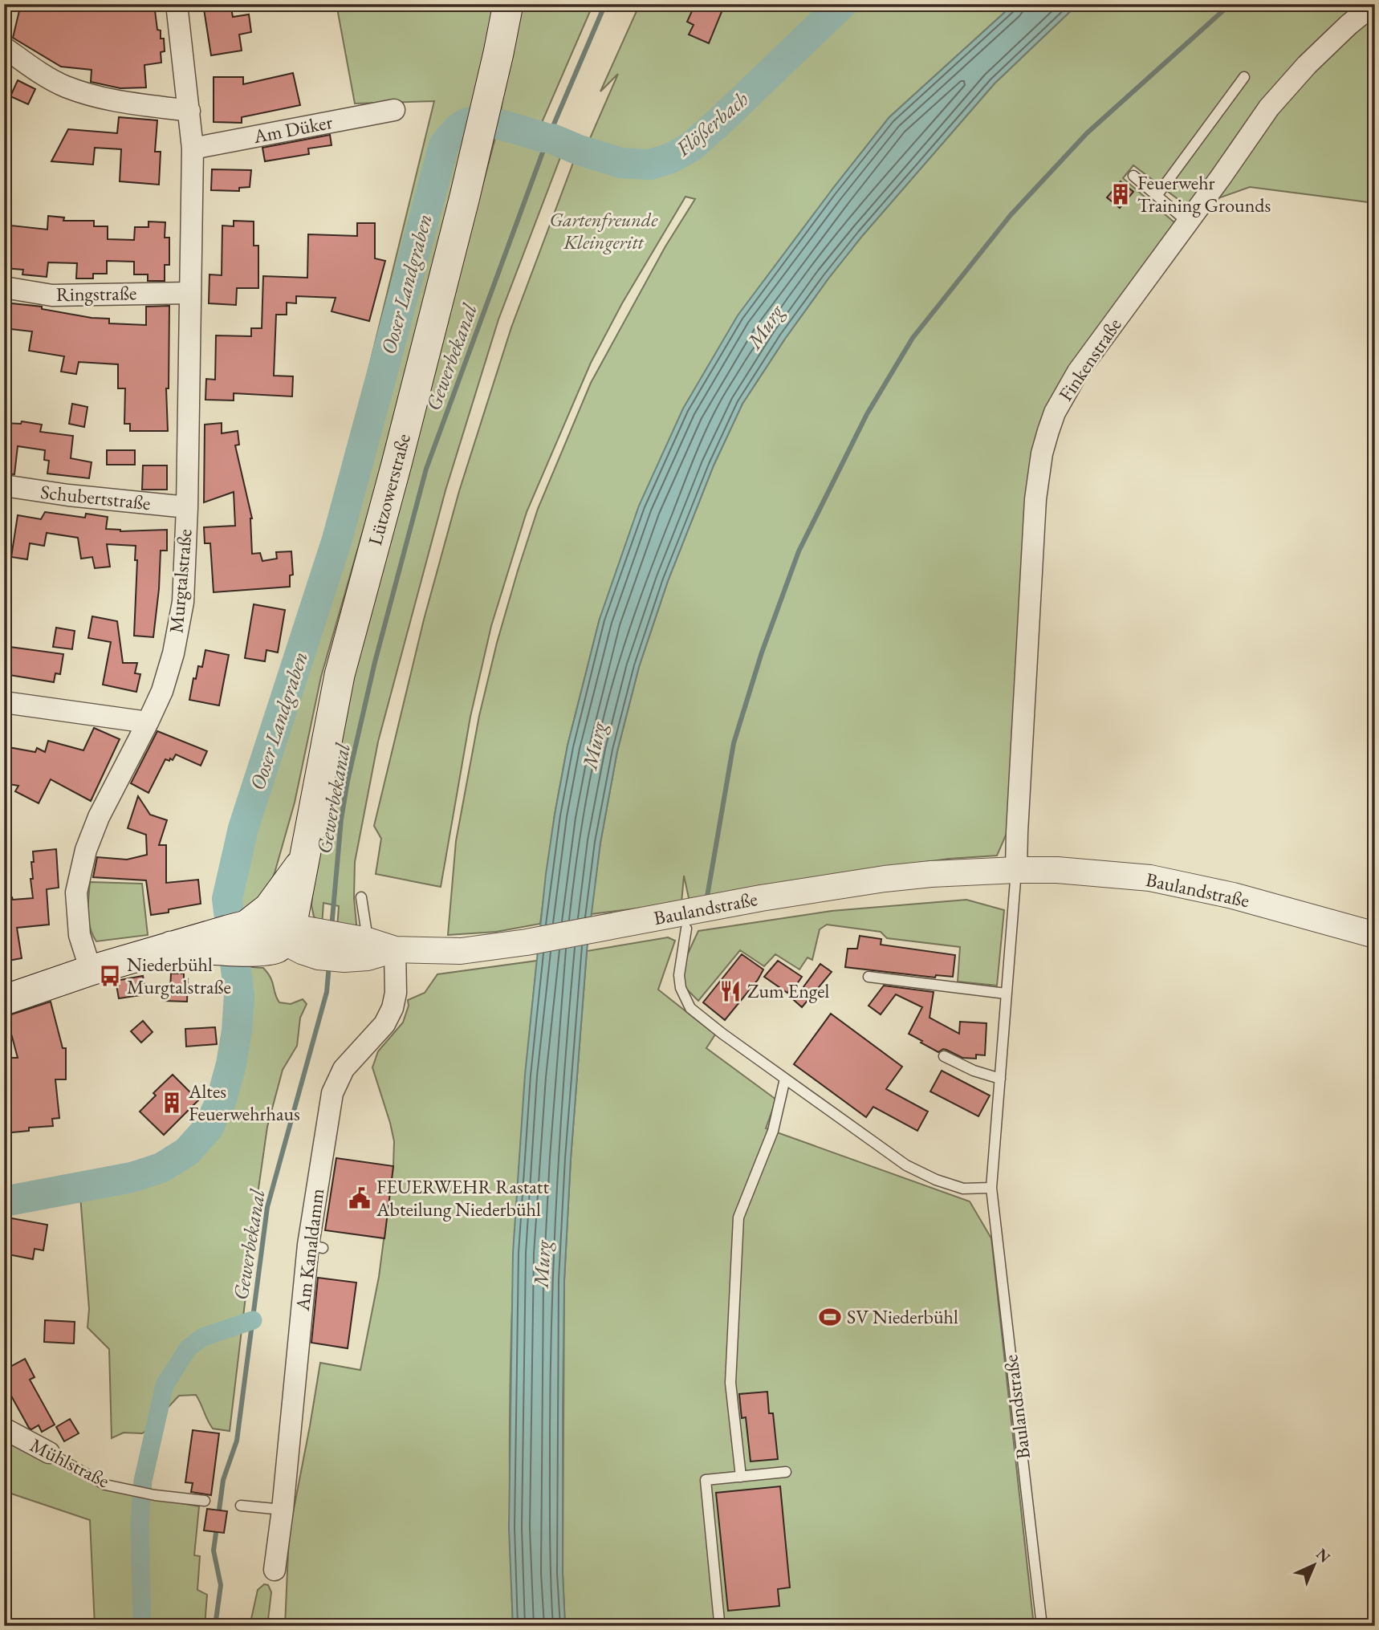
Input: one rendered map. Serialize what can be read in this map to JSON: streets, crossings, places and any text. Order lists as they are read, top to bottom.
{
  "streets": {
    "main road": ["Lützowerstraße"],
    "street": [
      "Am Düker",
      "Ringstraße",
      "Finkenstraße",
      "Schubertstraße",
      "Murgtalstraße",
      "Baulandstraße",
      "Am Kanaldamm",
      "Mühlstraße"
    ]
  },
  "crossings": [
    ["Am Düker", "Murgtalstraße"],
    ["Ringstraße", "Murgtalstraße"],
    ["Finkenstraße", "Baulandstraße"],
    ["Lützowerstraße", "Baulandstraße"],
    ["Schubertstraße", "Murgtalstraße"],
    ["Baulandstraße", "Am Kanaldamm"]
  ],
  "water": [
    "Flößerbach",
    "Ooser Landgraben",
    "Murg",
    "Gewerbekanal"
  ],
  "parks": ["Gartenfreunde Kleingeritt"],
  "places": {
    "building": ["Feuerwehr Training Grounds", "Altes Feuerwehrhaus"],
    "bus stop": ["Niederbühl Murgtalstraße"],
    "restaurant": ["Zum Engel"],
    "public building": ["FEUERWEHR Rastatt Abteilung Niederbühl"],
    "sports": ["SV Niederbühl"]
  },
  "north": "top right"
}
